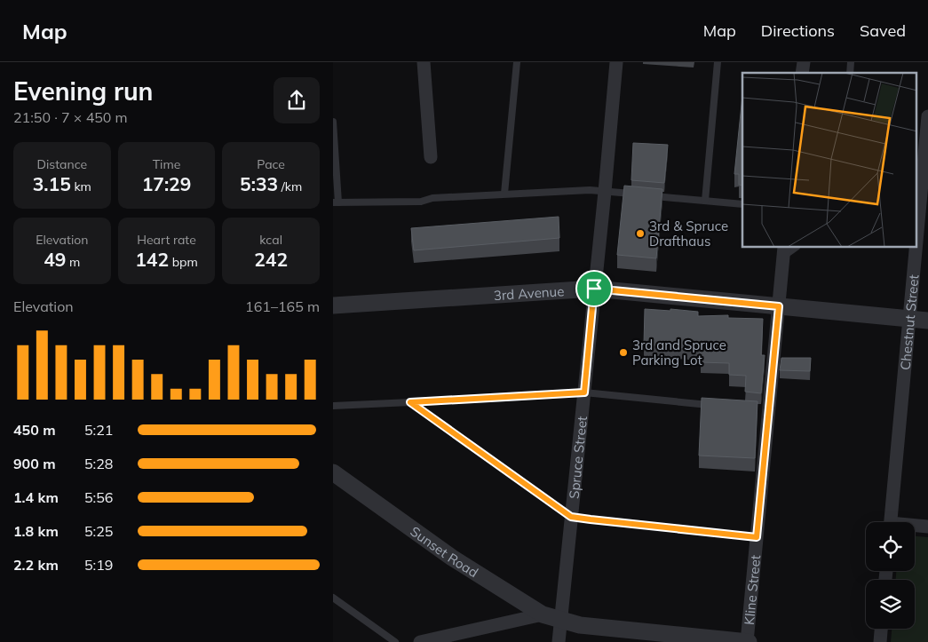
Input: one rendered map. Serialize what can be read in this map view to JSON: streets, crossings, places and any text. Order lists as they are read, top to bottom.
{
  "streets": {
    "street": [
      "3rd Avenue",
      "Chestnut Street",
      "Spruce Street",
      "Sunset Road",
      "Kline Street"
    ]
  },
  "crossings": [
    ["3rd Avenue", "Chestnut Street"],
    ["3rd Avenue", "Spruce Street"],
    ["3rd Avenue", "Kline Street"],
    ["Spruce Street", "Sunset Road"],
    ["Sunset Road", "Kline Street"]
  ],
  "places": ["3rd & Spruce Drafthaus", "3rd and Spruce Parking Lot"],
  "page": {
    "header": "Map",
    "nav": ["Map", "Directions", "Saved"],
    "heading": ["Evening run", "21:50 · 7 × 450 m"],
    "stats": [
      ["Distance", "3.15 km"],
      ["Time", "17:29"],
      ["Pace", "5:33 /km"],
      ["Elevation", "49 m"],
      ["Heart rate", "142 bpm"],
      ["kcal", "242"]
    ],
    "chart": ["Elevation", "161–165 m"],
    "list": [
      {
        "name": "450 m",
        "note": "5:21"
      },
      {
        "name": "900 m",
        "note": "5:28"
      },
      {
        "name": "1.4 km",
        "note": "5:56"
      },
      {
        "name": "1.8 km",
        "note": "5:25"
      },
      {
        "name": "2.2 km",
        "note": "5:19"
      }
    ]
  }
}
